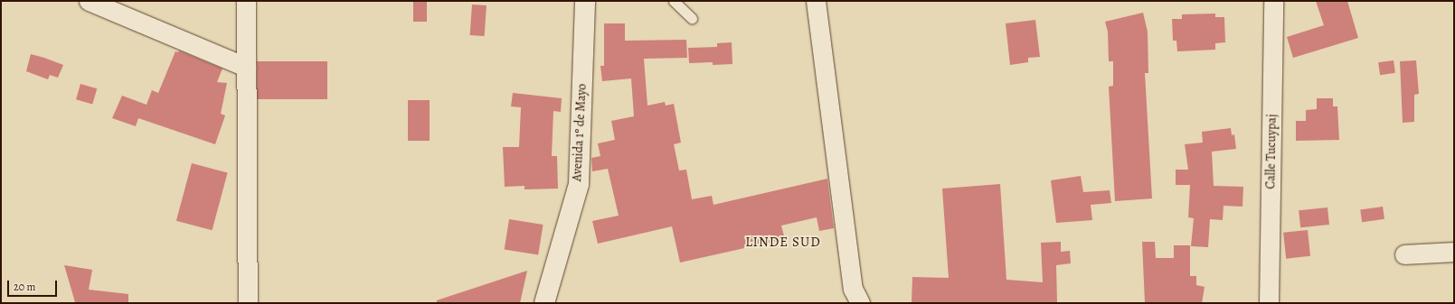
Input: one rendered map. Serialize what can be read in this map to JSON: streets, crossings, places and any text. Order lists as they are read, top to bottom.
{
  "streets": {
    "main road": ["Avenida 1º de Mayo"],
    "street": ["Calle Tucuypaj"]
  },
  "districts": ["LINDE SUD"],
  "scale_bar": "20 m"
}
